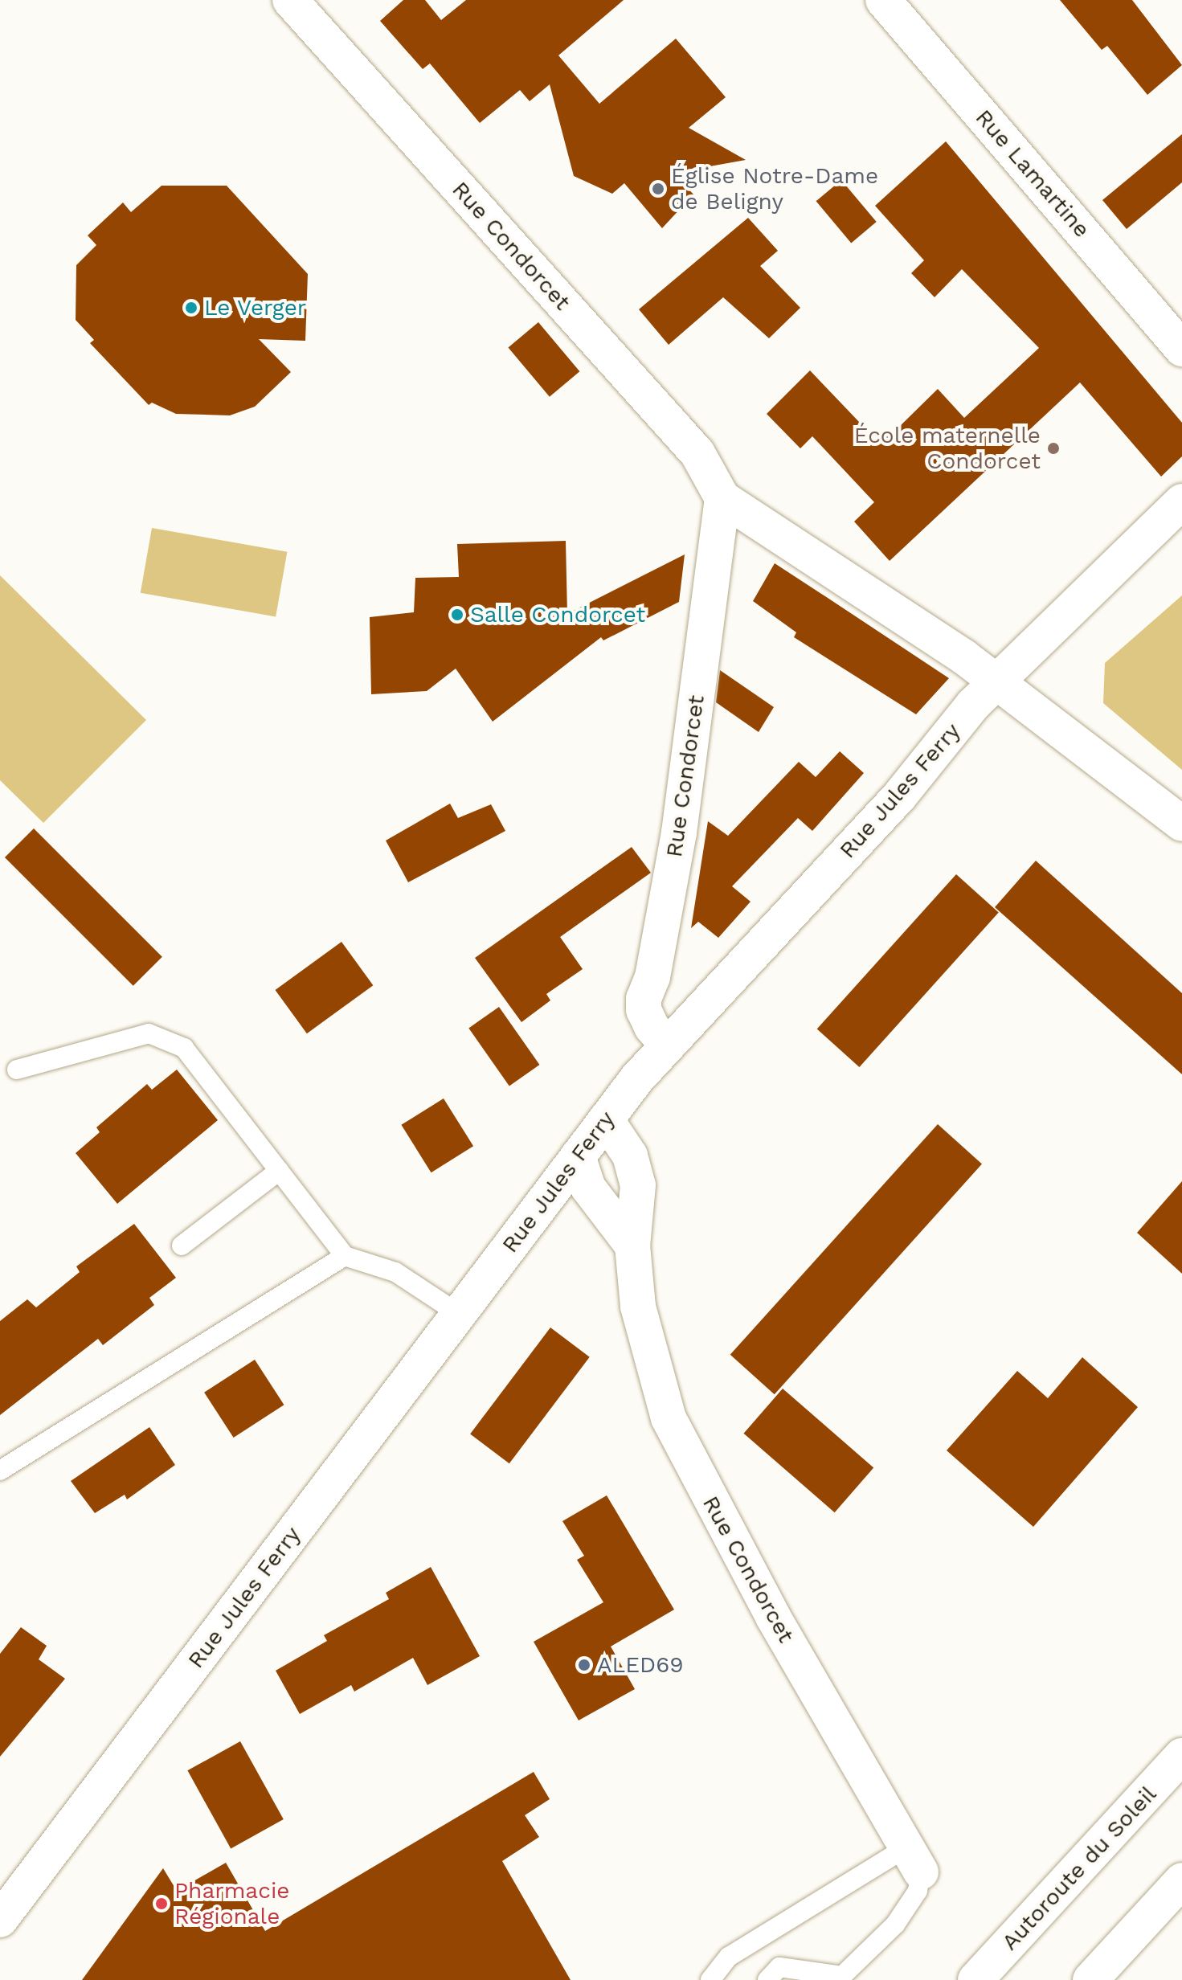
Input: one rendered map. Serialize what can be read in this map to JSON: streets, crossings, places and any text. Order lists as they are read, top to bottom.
{
  "streets": {
    "main road": [
      "Rue Lamartine",
      "Rue Condorcet",
      "Rue Jules Ferry",
      "Autoroute du Soleil"
    ]
  },
  "crossings": [
    ["Rue Condorcet", "Rue Jules Ferry"]
  ],
  "places": [
    "Église Notre-Dame de Beligny",
    "Le Verger",
    "École maternelle Condorcet",
    "Salle Condorcet",
    "ALED69",
    "Pharmacie Régionale"
  ]
}
